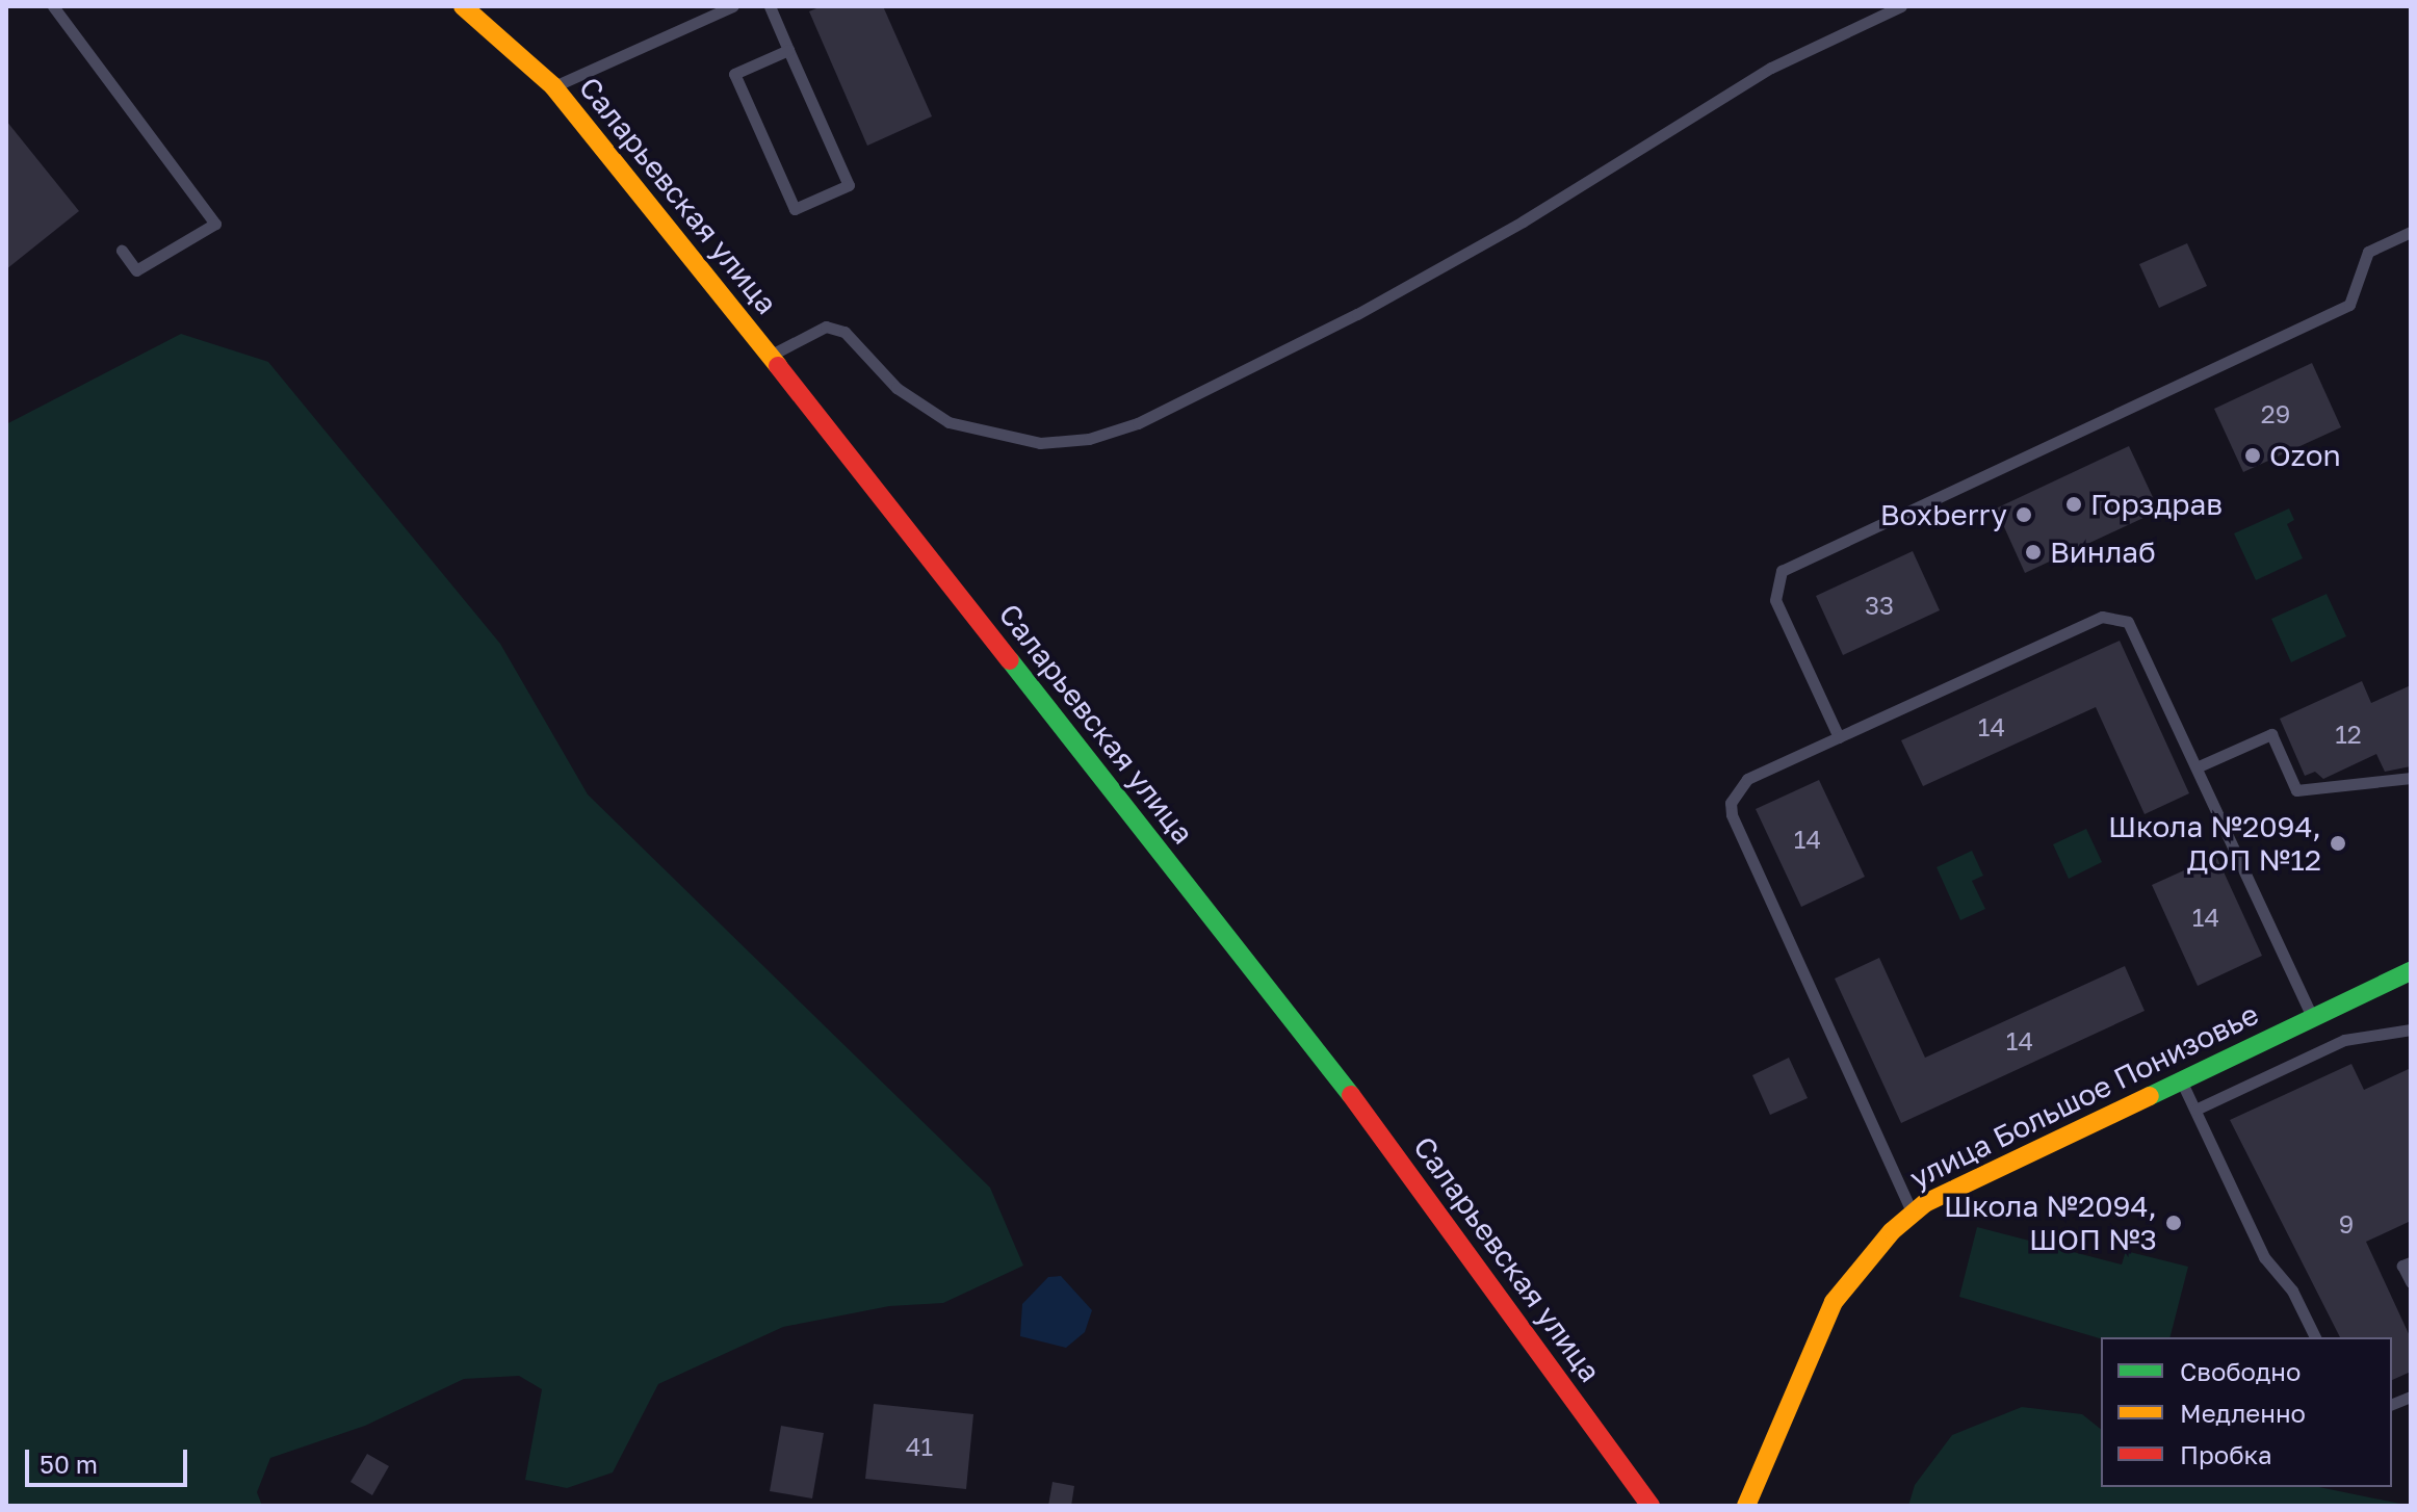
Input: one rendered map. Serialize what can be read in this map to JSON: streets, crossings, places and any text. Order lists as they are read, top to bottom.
{
  "streets": {
    "street": ["Саларьевская улица", "улица Большое Понизовье"]
  },
  "places": [
    "Ozon",
    "Горздрав",
    "Boxberry",
    "Винлаб",
    "Школа №2094, ДОП №12",
    "Школа №2094, ШОП №3"
  ],
  "house_numbers": [
    "29",
    "33",
    "14",
    "12",
    "14",
    "14",
    "14",
    "9",
    "41"
  ],
  "legend": ["Свободно", "Медленно", "Пробка"],
  "scale_bar": "50 m"
}
